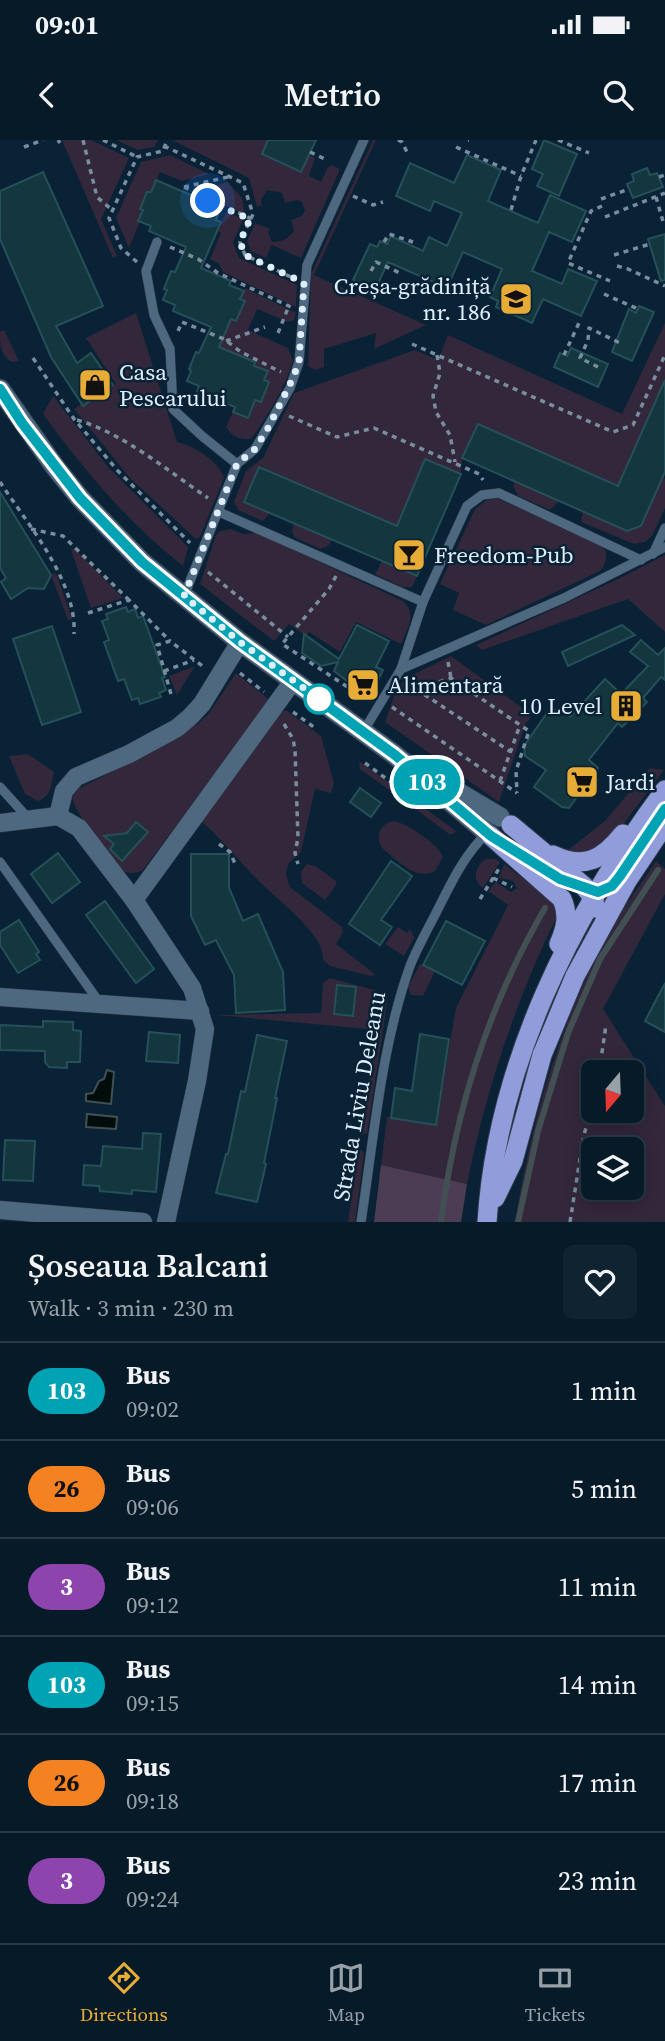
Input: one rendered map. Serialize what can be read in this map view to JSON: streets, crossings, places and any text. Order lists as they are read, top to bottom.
{
  "streets": {
    "lane": ["Strada Liviu Deleanu"]
  },
  "places": {
    "school or university": ["Creșa-grădiniță nr. 186"],
    "shop": ["Casa Pescarului"],
    "bar": ["Freedom-Pub"],
    "supermarket": ["Alimentară", "Jardi"],
    "building": ["10 Level"]
  },
  "lines": ["bus line 103"],
  "north": "bottom",
  "page": {
    "status": "09:01",
    "header": "Metrio",
    "on_map": "103",
    "heading": ["Șoseaua Balcani", "Walk · 3 min · 230 m"],
    "list": [
      {
        "mark": "103",
        "name": "Bus",
        "note": "09:02",
        "value": "1 min"
      },
      {
        "mark": "26",
        "name": "Bus",
        "note": "09:06",
        "value": "5 min"
      },
      {
        "mark": "3",
        "name": "Bus",
        "note": "09:12",
        "value": "11 min"
      },
      {
        "mark": "103",
        "name": "Bus",
        "note": "09:15",
        "value": "14 min"
      },
      {
        "mark": "26",
        "name": "Bus",
        "note": "09:18",
        "value": "17 min"
      },
      {
        "mark": "3",
        "name": "Bus",
        "note": "09:24",
        "value": "23 min"
      }
    ],
    "tabs": ["Directions", "Map", "Tickets"]
  }
}
